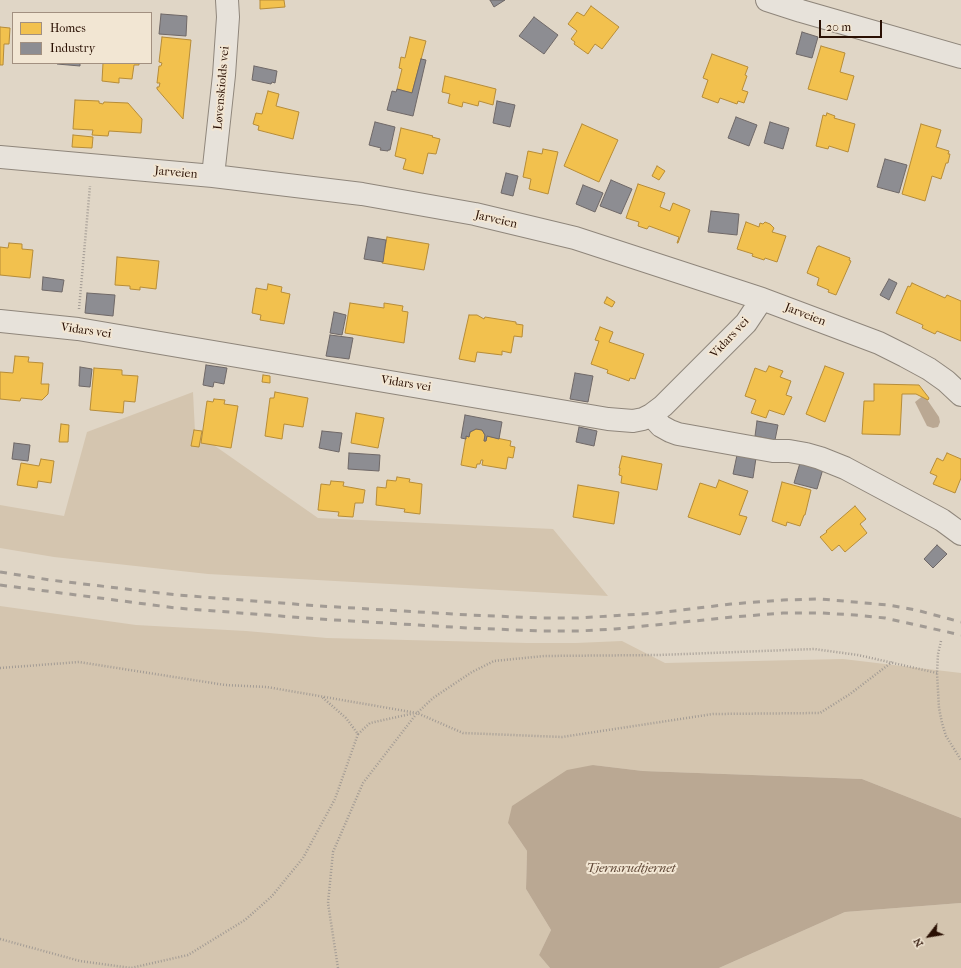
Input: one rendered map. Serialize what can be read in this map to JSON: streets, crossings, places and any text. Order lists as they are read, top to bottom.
{
  "streets": {
    "street": ["Løvenskiolds vei", "Jarveien", "Vidars vei"]
  },
  "crossings": [
    ["Løvenskiolds vei", "Jarveien"],
    ["Jarveien", "Vidars vei"]
  ],
  "water": ["Tjernsrudtjernet"],
  "legend": ["Homes", "Industry"],
  "scale_bar": "20 m",
  "north": "bottom left"
}
